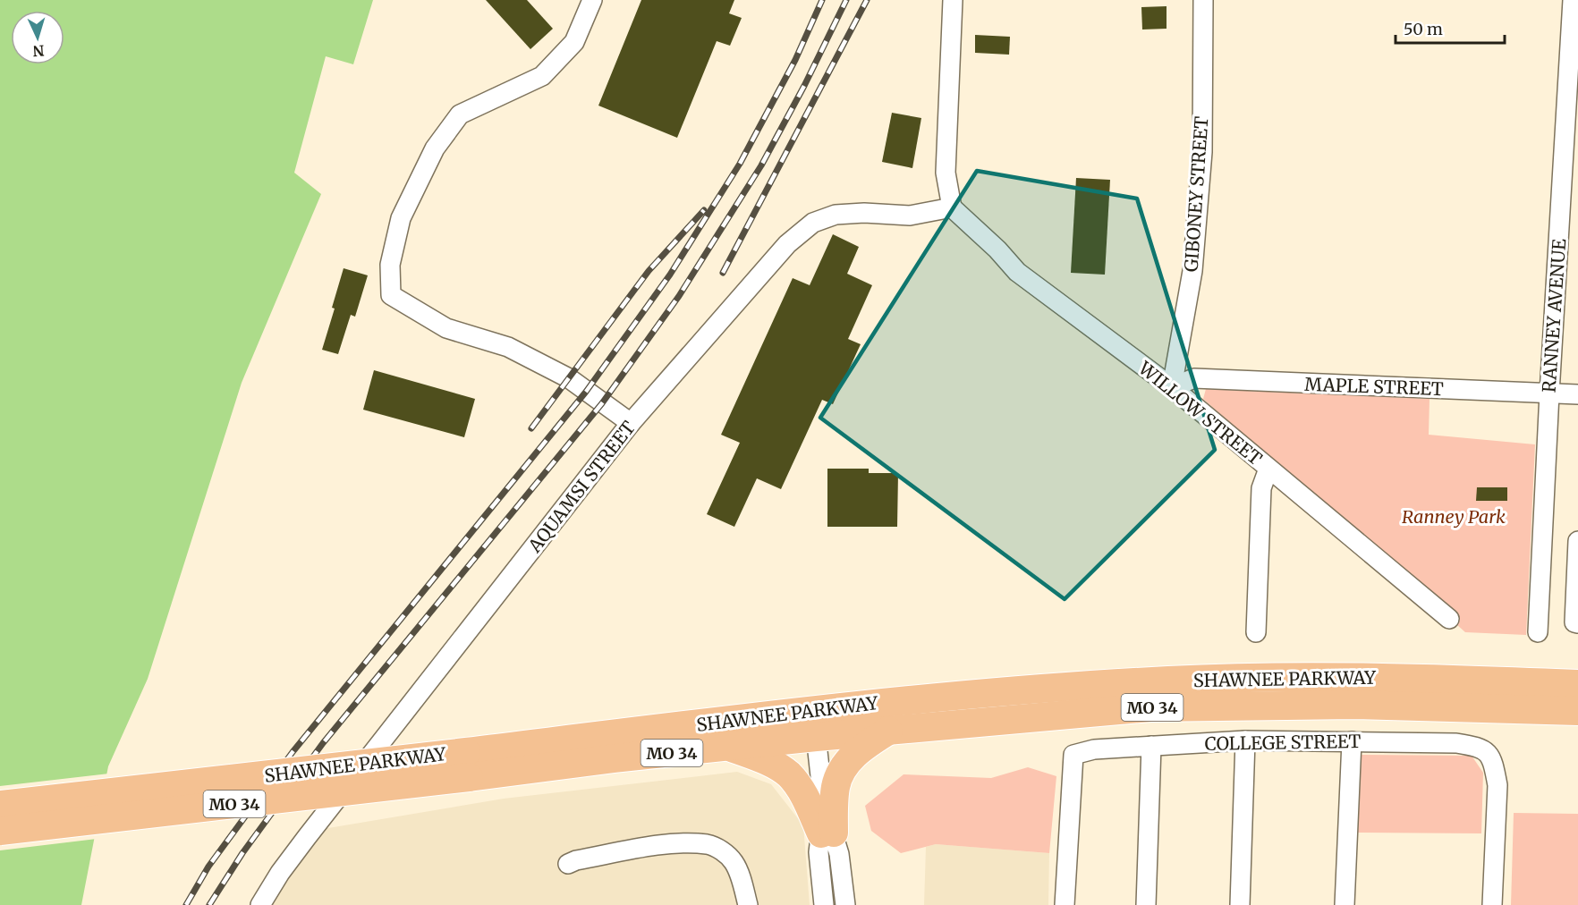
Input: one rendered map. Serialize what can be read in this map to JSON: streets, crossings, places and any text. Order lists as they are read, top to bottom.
{
  "streets": {
    "highway": ["SHAWNEE PARKWAY", "MO 34"],
    "street": [
      "GIBONEY STREET",
      "RANNEY AVENUE",
      "MAPLE STREET",
      "WILLOW STREET",
      "AQUAMSI STREET",
      "COLLEGE STREET"
    ]
  },
  "crossings": [
    ["GIBONEY STREET", "MAPLE STREET"],
    ["GIBONEY STREET", "WILLOW STREET"],
    ["RANNEY AVENUE", "MAPLE STREET"],
    ["MAPLE STREET", "WILLOW STREET"],
    ["WILLOW STREET", "AQUAMSI STREET"]
  ],
  "parks": ["Ranney Park"],
  "scale_bar": "50 m",
  "north": "bottom"
}
